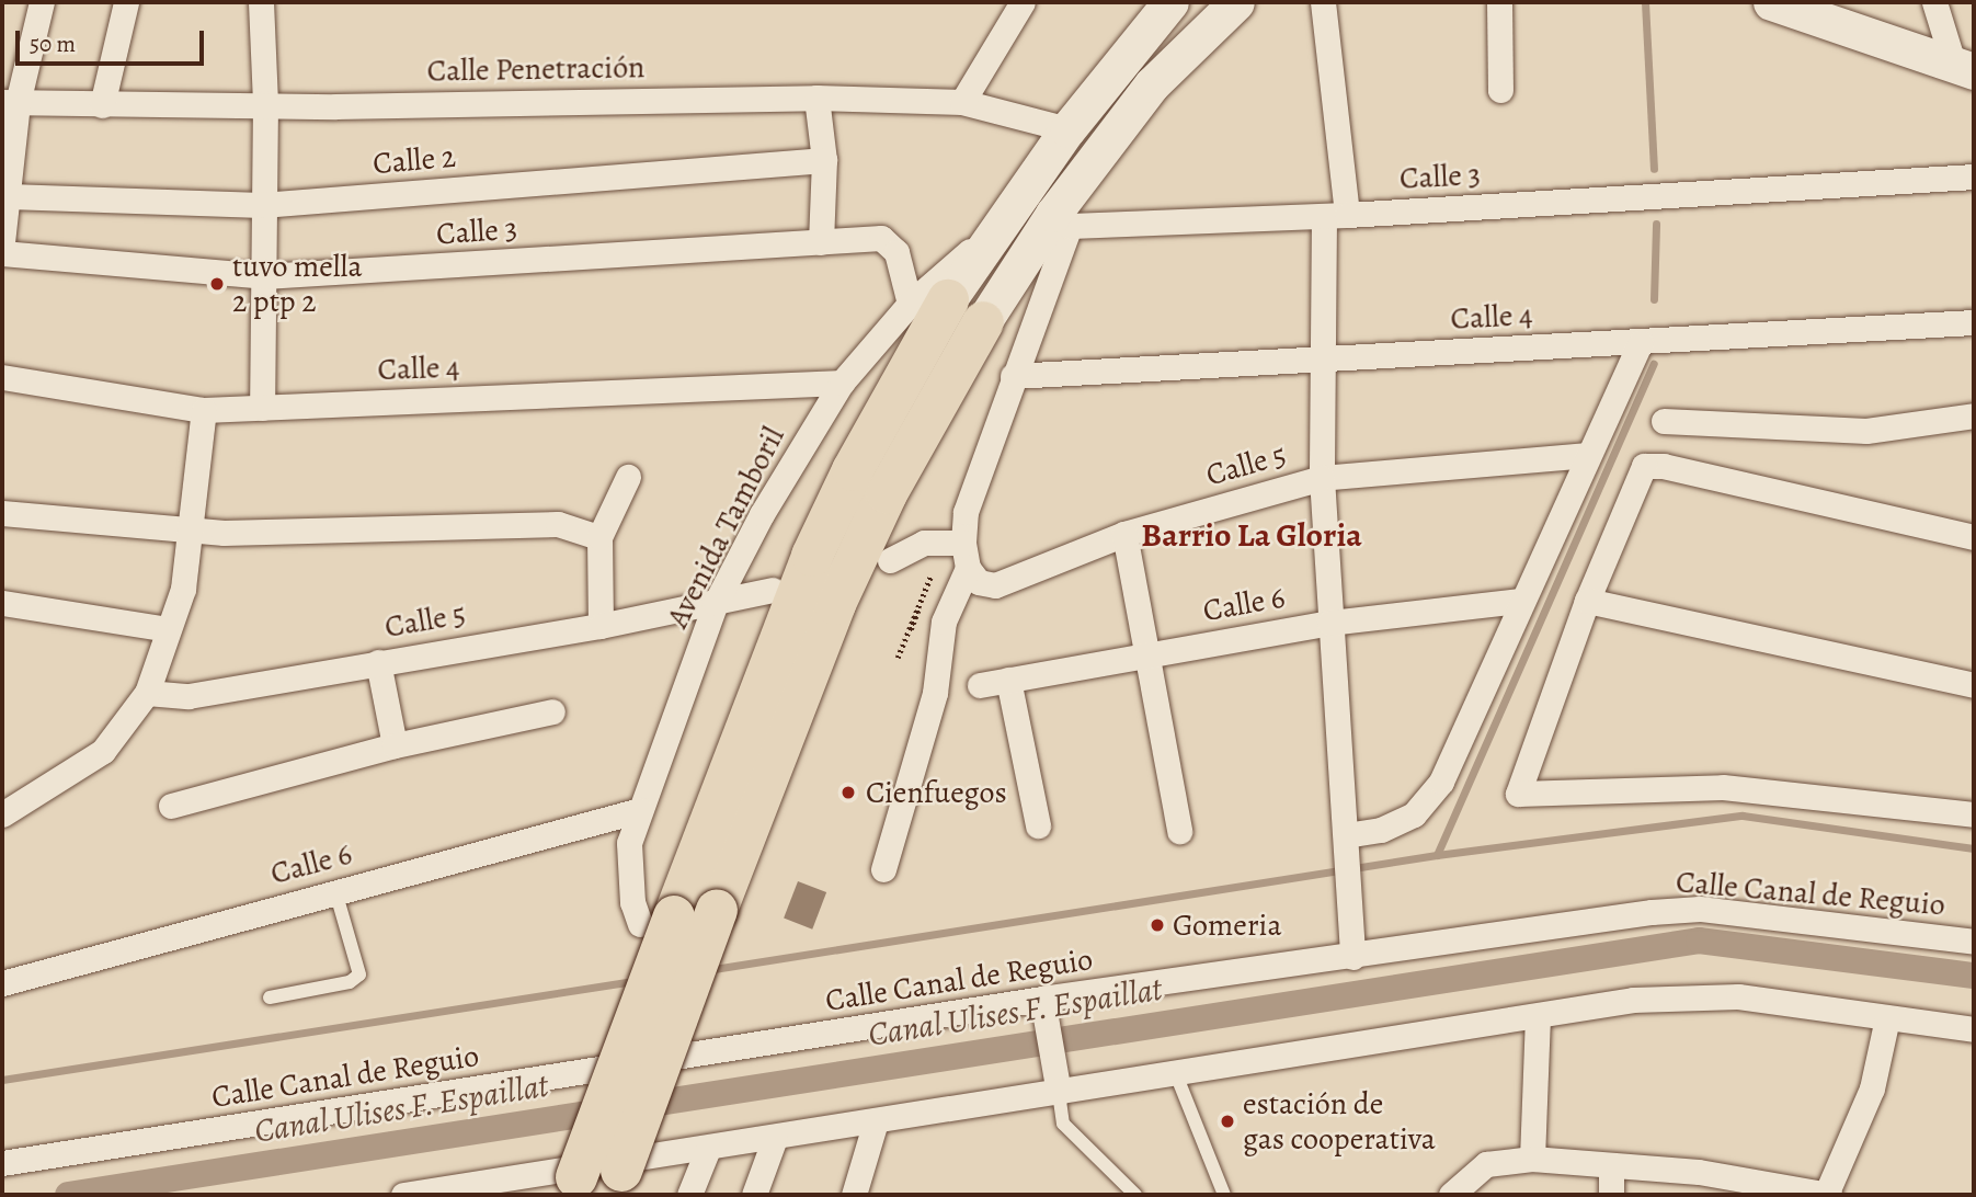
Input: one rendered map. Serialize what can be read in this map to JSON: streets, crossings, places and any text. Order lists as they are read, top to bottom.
{
  "streets": {
    "street": [
      "Calle Penetración",
      "Calle 2",
      "Calle 3",
      "Calle 4",
      "Calle 5",
      "Avenida Tamboril",
      "Calle 6",
      "Calle Canal de Reguio"
    ]
  },
  "crossings": [
    ["Calle 3", "Avenida Tamboril"],
    ["Calle 4", "Avenida Tamboril"],
    ["Calle 5", "Avenida Tamboril"],
    ["Avenida Tamboril", "Calle 6"]
  ],
  "districts": ["Barrio La Gloria"],
  "water": ["Canal Ulises F. Espaillat"],
  "places": [
    "tuvo mella 2 ptp 2",
    "Cienfuegos",
    "Gomeria",
    "estación de gas cooperativa"
  ],
  "scale_bar": "50 m"
}
